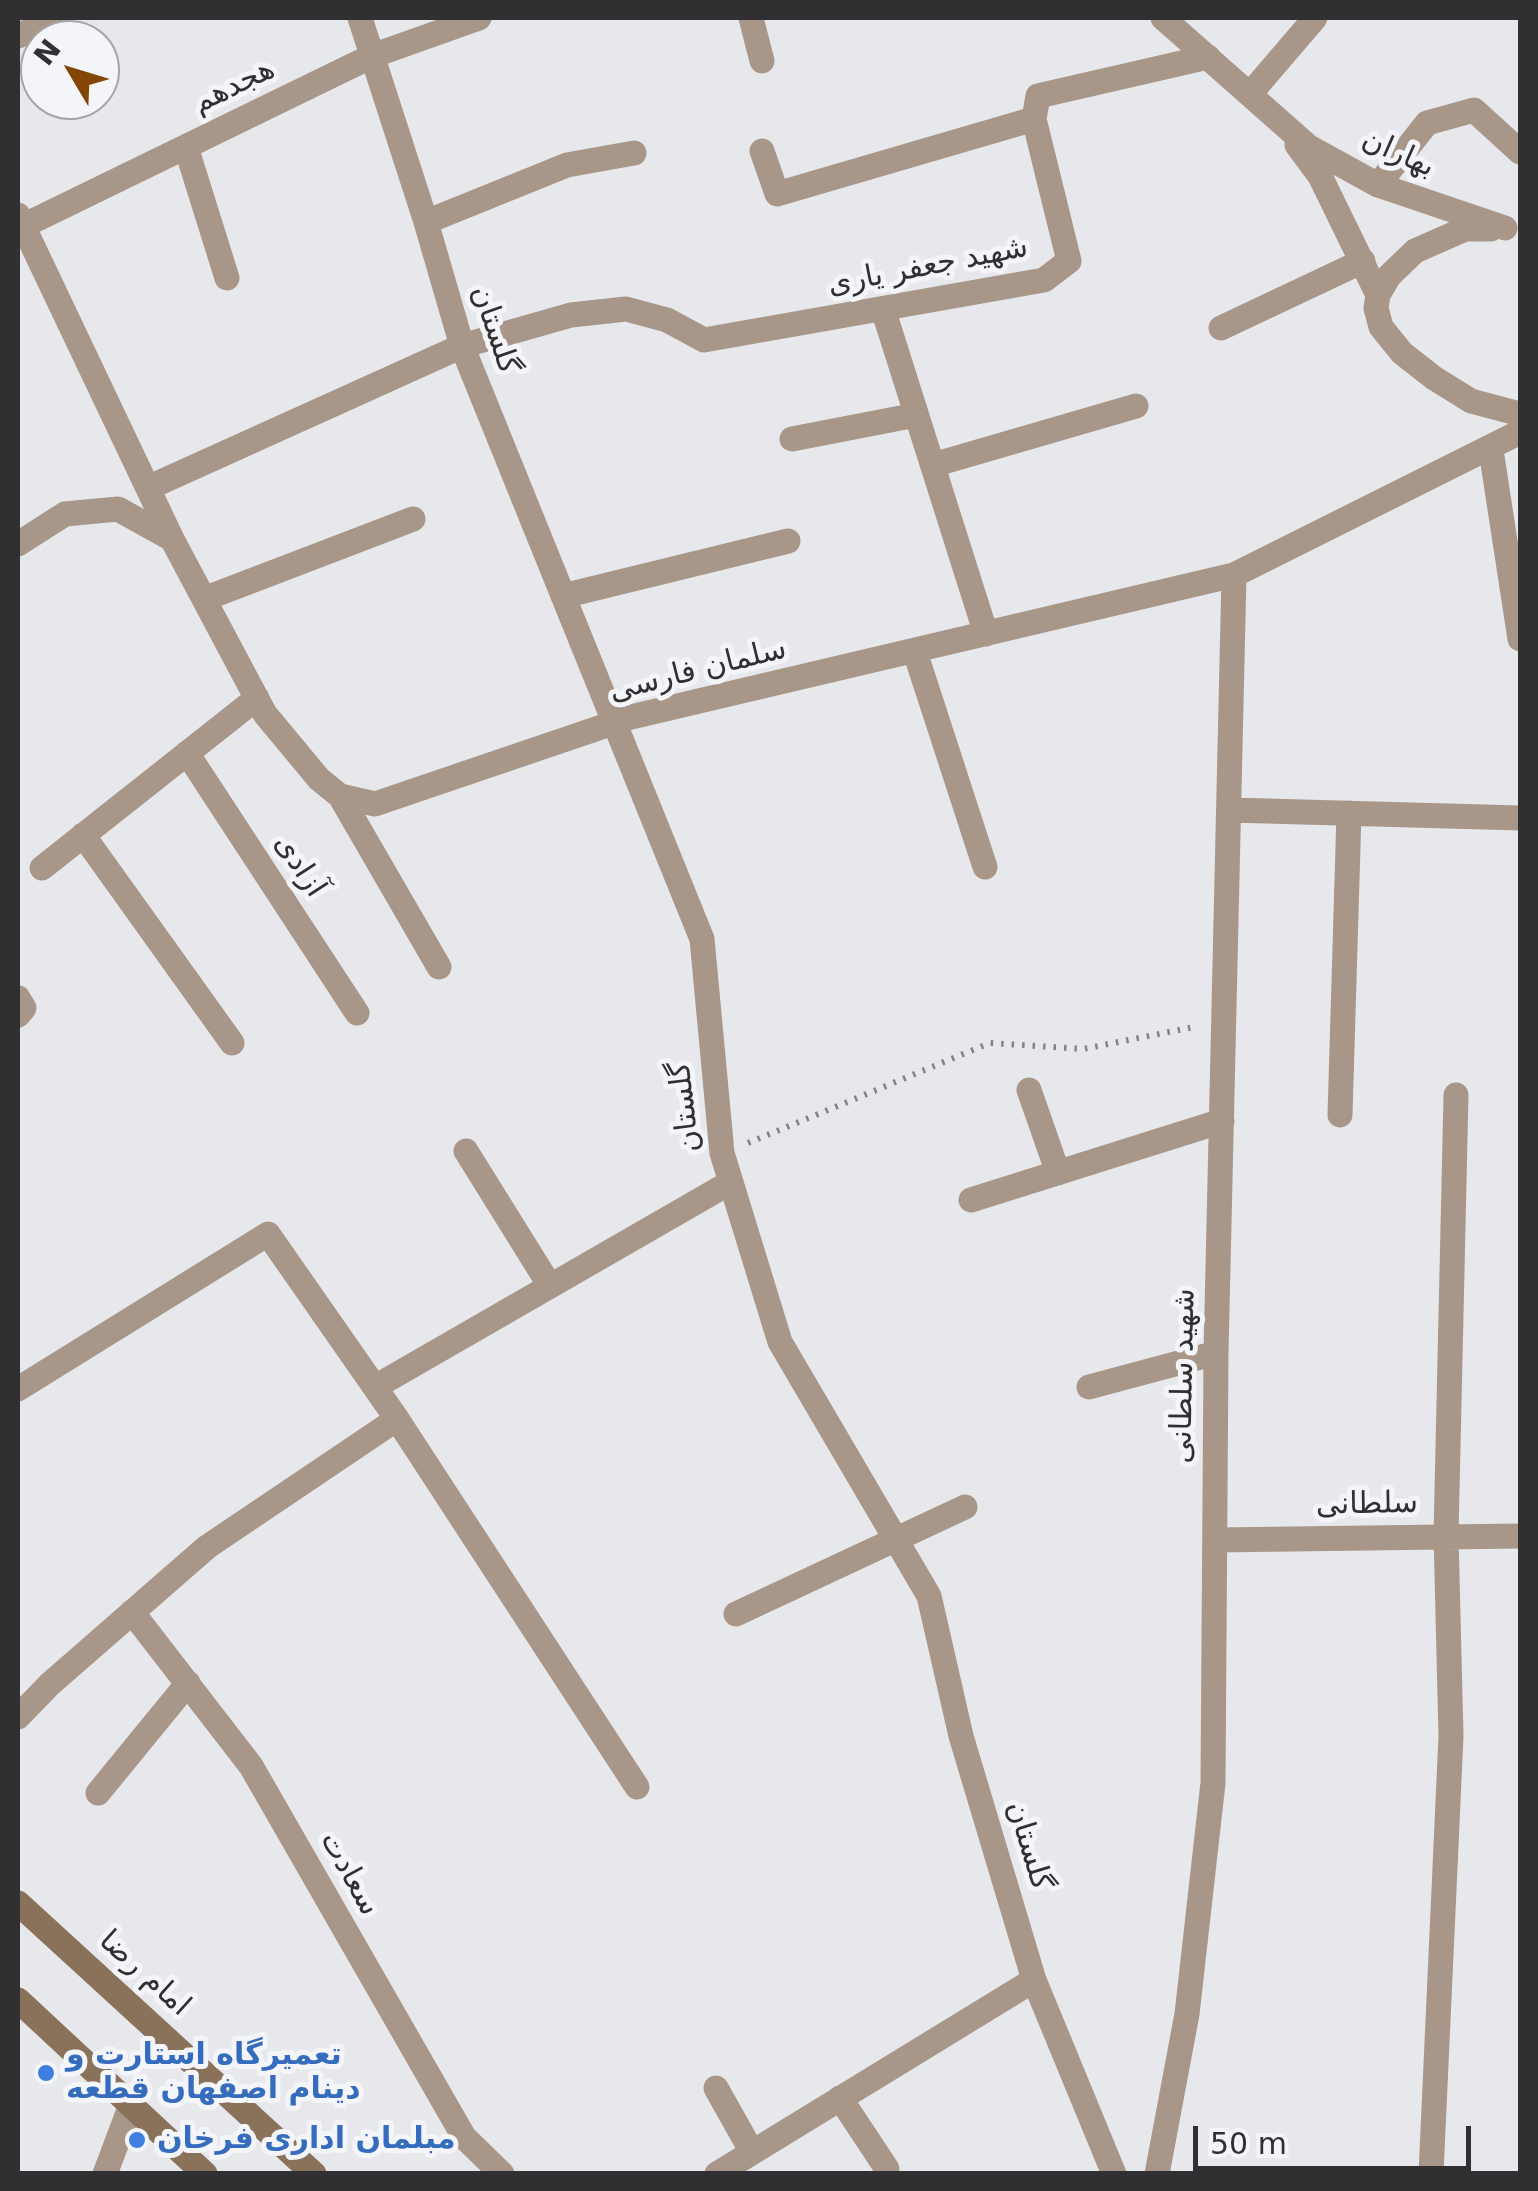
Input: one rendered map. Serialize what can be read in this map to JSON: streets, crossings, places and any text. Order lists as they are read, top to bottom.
{
  "streets": {
    "main road": ["امام رضا"],
    "street": [
      "هجدهم",
      "بهاران",
      "شهید جعفر یاری",
      "گلستان",
      "سلمان فارسی",
      "آزادی",
      "شهید سلطانی",
      "سلطانی",
      "سعادت"
    ]
  },
  "crossings": [
    ["هجدهم", "گلستان"],
    ["شهید جعفر یاری", "گلستان"],
    ["گلستان", "سلمان فارسی"],
    ["سلمان فارسی", "شهید سلطانی"],
    ["شهید سلطانی", "سلطانی"]
  ],
  "places": ["تعمیرگاه استارت و دینام اصفهان قطعه", "مبلمان اداری فرخان"],
  "scale_bar": "50 m",
  "north": "top left"
}
